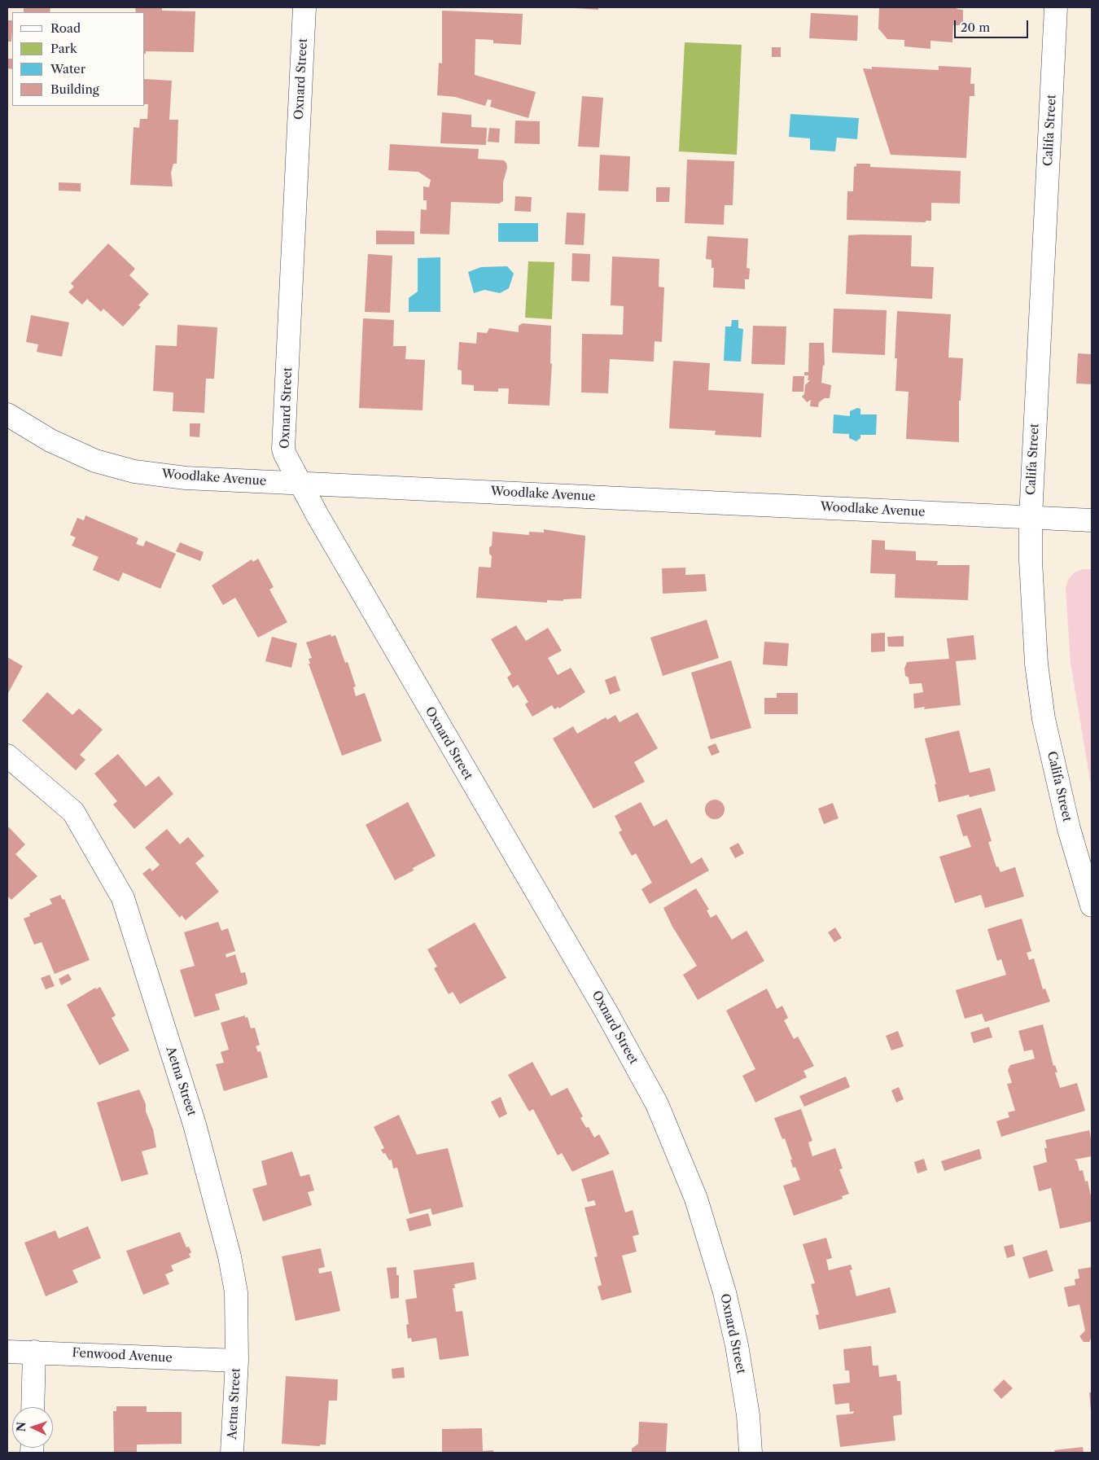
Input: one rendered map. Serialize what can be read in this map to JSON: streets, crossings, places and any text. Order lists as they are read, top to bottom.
{
  "streets": {
    "street": [
      "Oxnard Street",
      "Califa Street",
      "Woodlake Avenue",
      "Aetna Street",
      "Fenwood Avenue"
    ]
  },
  "crossings": [
    ["Oxnard Street", "Woodlake Avenue"],
    ["Califa Street", "Woodlake Avenue"],
    ["Aetna Street", "Fenwood Avenue"]
  ],
  "legend": [
    "Road",
    "Park",
    "Water",
    "Building"
  ],
  "scale_bar": "20 m",
  "north": "left"
}
